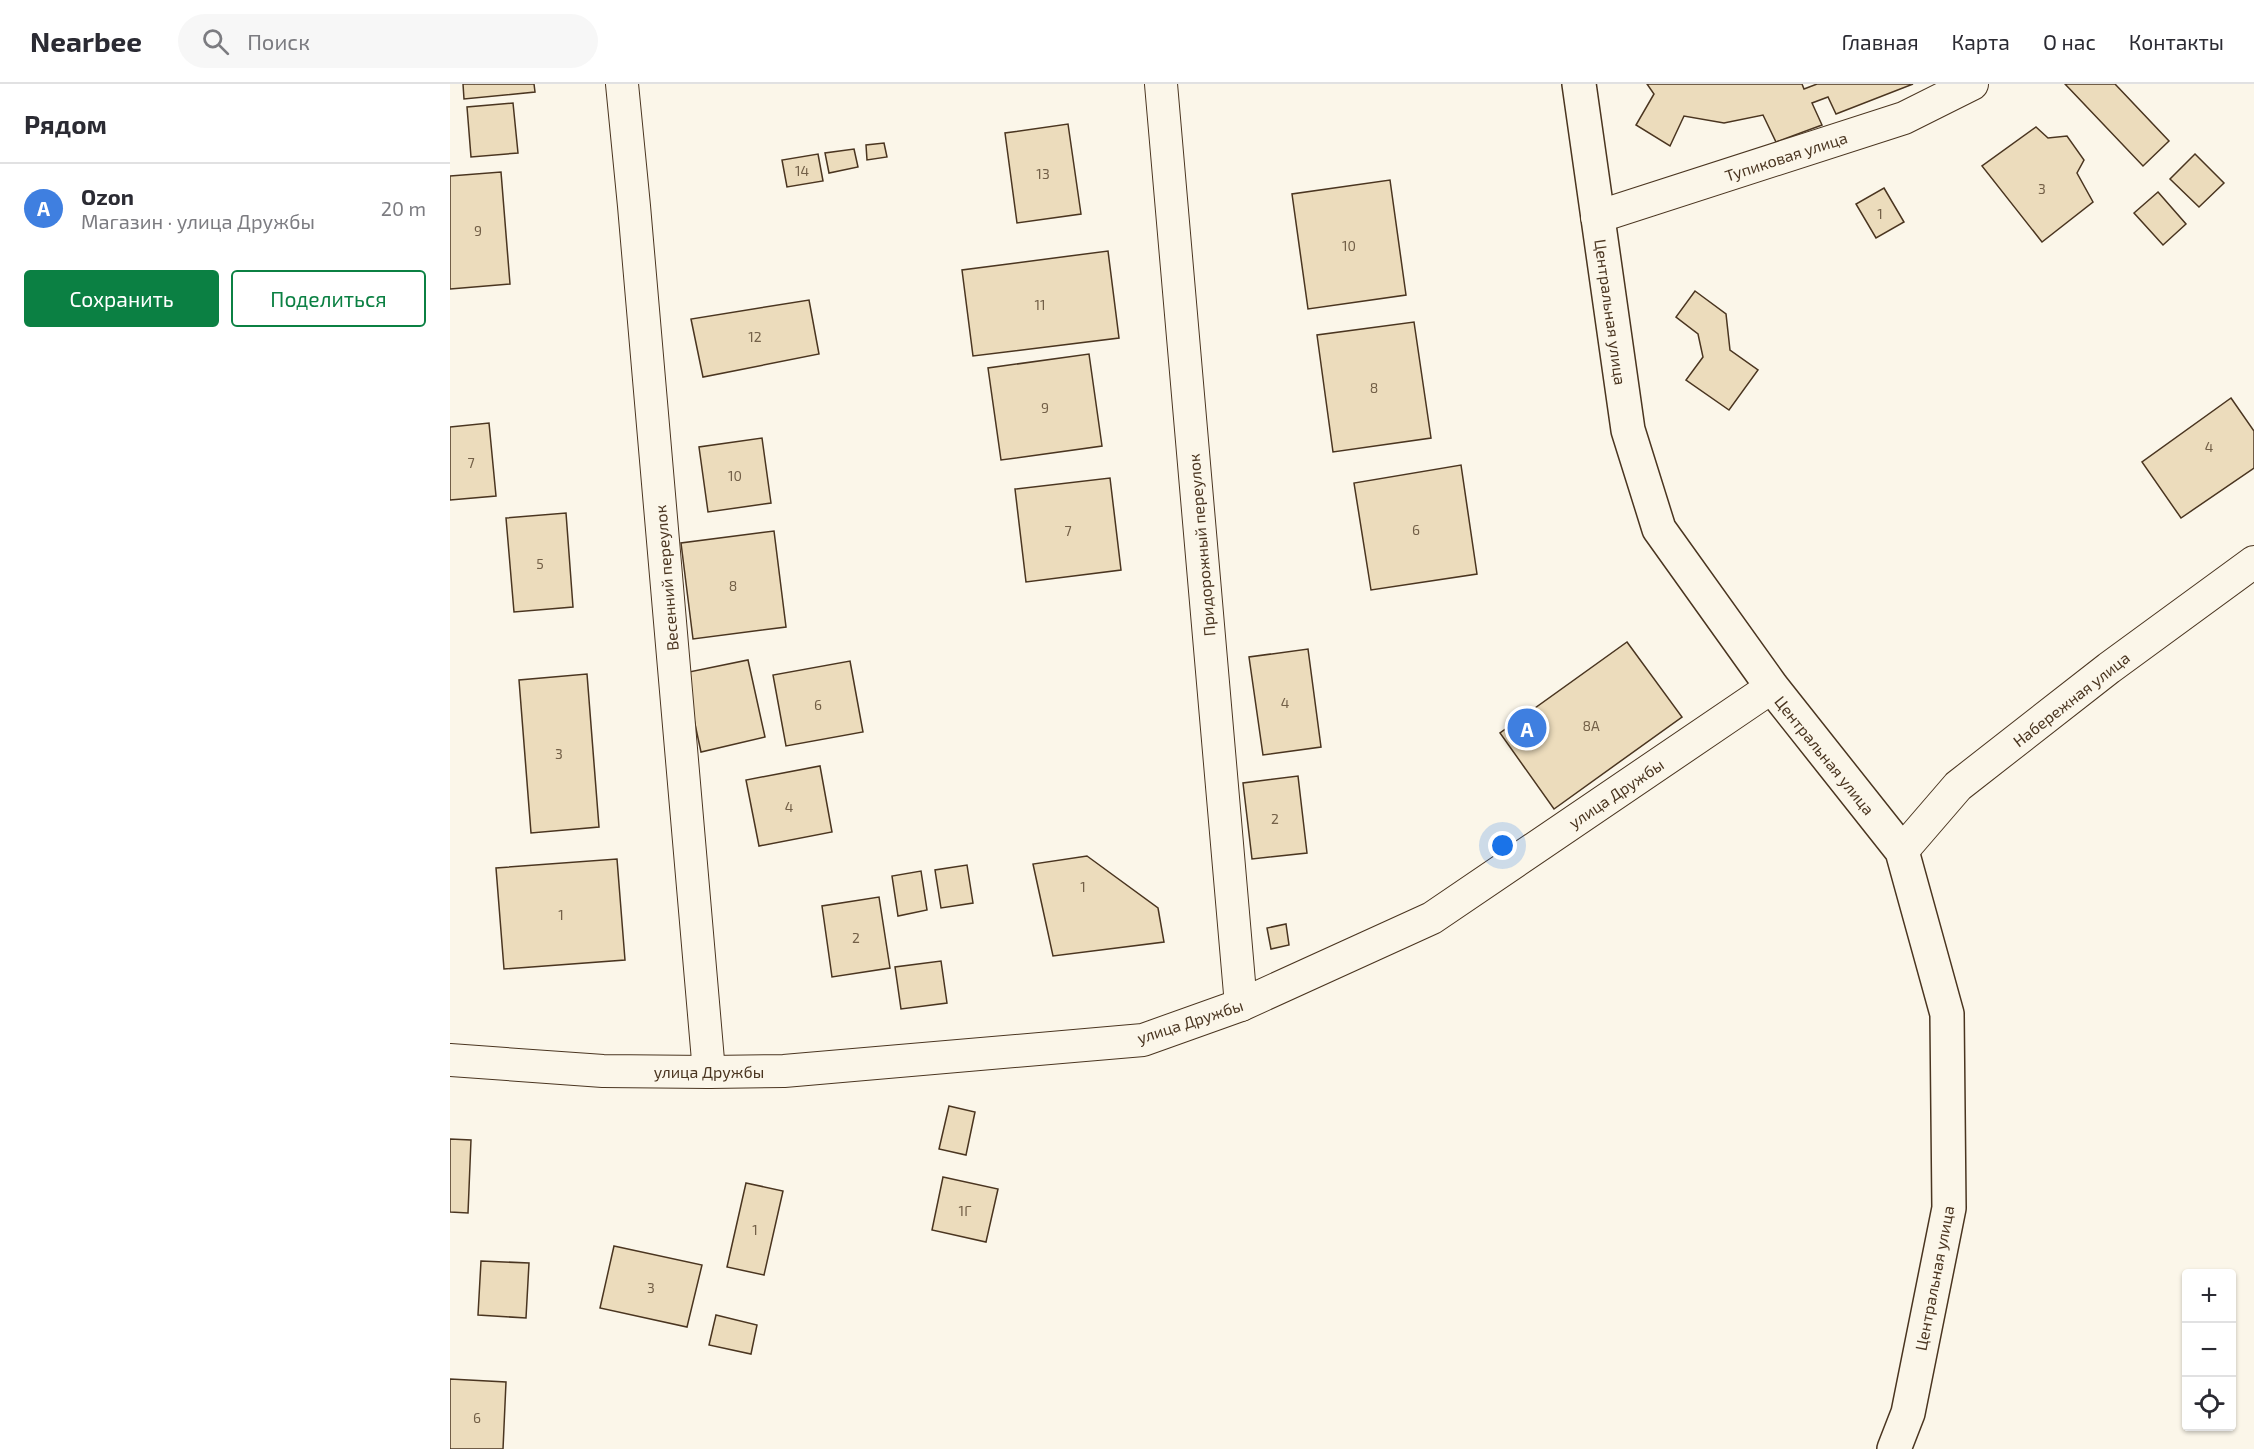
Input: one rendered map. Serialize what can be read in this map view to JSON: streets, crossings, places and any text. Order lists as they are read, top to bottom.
{
  "streets": {
    "street": [
      "Тупиковая улица",
      "Центральная улица",
      "Придорожный переулок",
      "Весенний переулок",
      "Набережная улица",
      "улица Дружбы"
    ]
  },
  "crossings": [
    ["Тупиковая улица", "Центральная улица"],
    ["Центральная улица", "Набережная улица"],
    ["Центральная улица", "улица Дружбы"],
    ["Придорожный переулок", "улица Дружбы"],
    ["Весенний переулок", "улица Дружбы"]
  ],
  "house_numbers": [
    "14",
    "13",
    "3",
    "1",
    "9",
    "10",
    "11",
    "12",
    "8",
    "9",
    "4",
    "7",
    "10",
    "6",
    "7",
    "5",
    "8",
    "4",
    "6",
    "8А",
    "3",
    "4",
    "2",
    "1",
    "1",
    "2",
    "1Г",
    "1",
    "3",
    "6"
  ],
  "page": {
    "header": "Nearbee",
    "search": "Поиск",
    "nav": [
      "Главная",
      "Карта",
      "О нас",
      "Контакты"
    ],
    "heading": "Рядом",
    "list": [
      {
        "mark": "A",
        "name": "Ozon",
        "note": "Магазин · улица Дружбы",
        "value": "20 m"
      }
    ],
    "buttons": ["Сохранить", "Поделиться"],
    "pins": "A",
    "map_buttons": ["+", "−"]
  }
}
